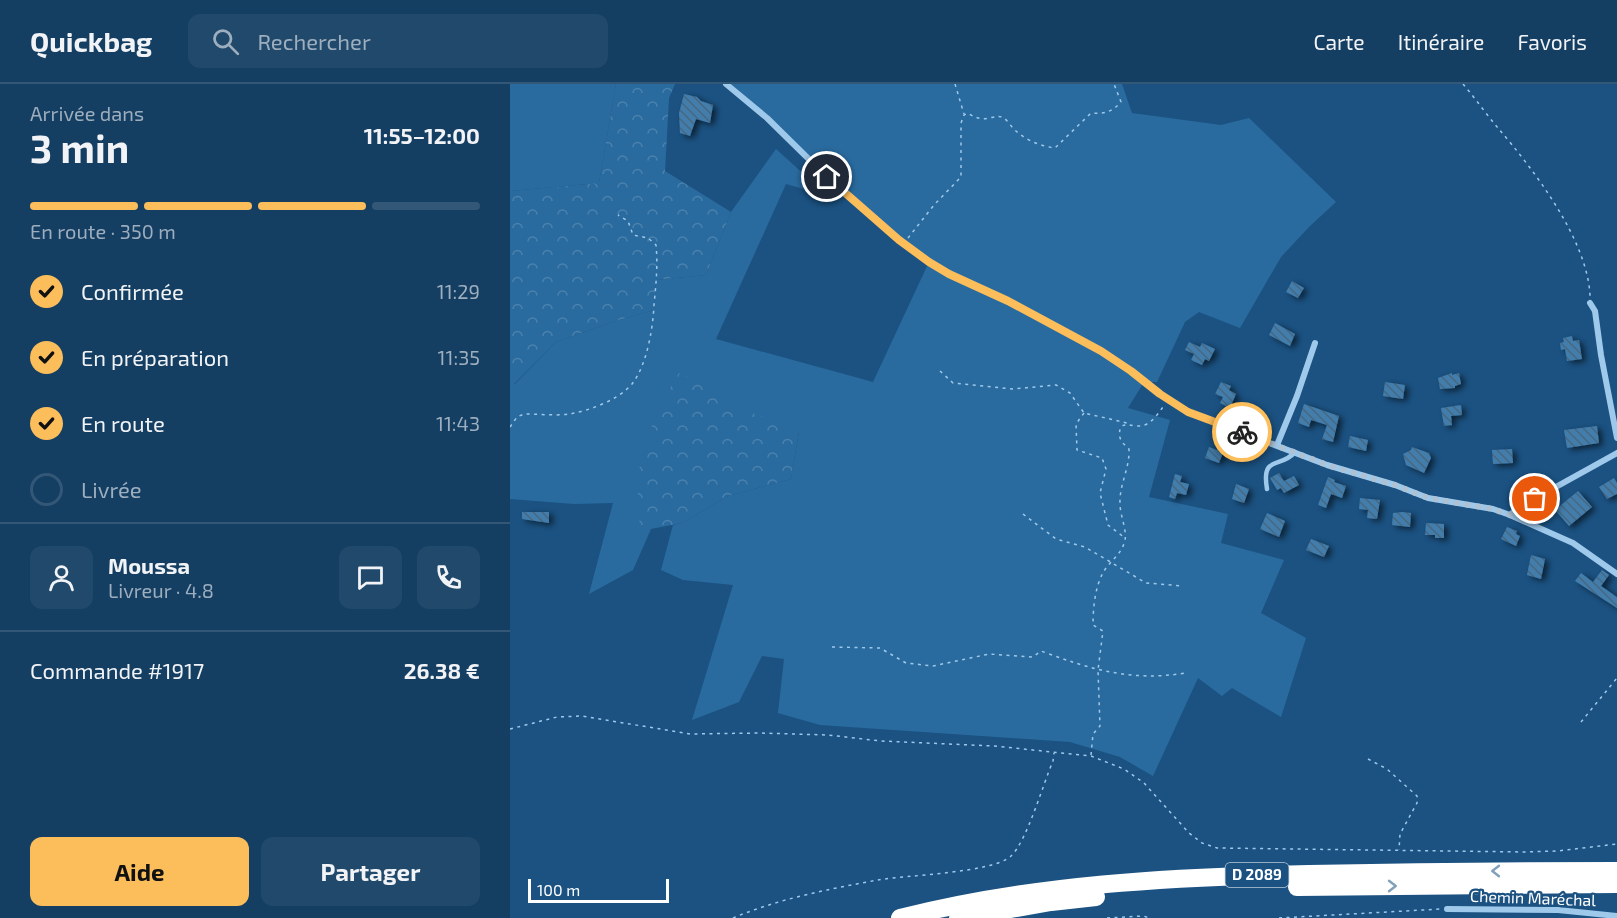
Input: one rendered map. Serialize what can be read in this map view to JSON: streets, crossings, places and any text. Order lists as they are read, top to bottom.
{
  "streets": {
    "highway": ["D 2089"],
    "street": ["Chemin Maréchal"]
  },
  "scale_bar": "100 m",
  "page": {
    "header": "Quickbag",
    "search": "Rechercher",
    "nav": ["Carte", "Itinéraire", "Favoris"],
    "heading": ["3 min", "Arrivée dans", "11:55–12:00"],
    "panel": [
      "Moussa",
      "Livreur · 4.8",
      "Commande #1917",
      "26.38 €"
    ],
    "bar": "En route · 350 m",
    "list": [
      ["Confirmée", "11:29"],
      ["En préparation", "11:35"],
      ["En route", "11:43"],
      "Livrée"
    ],
    "buttons": ["Aide", "Partager"],
    "scale": "100 m"
  }
}
